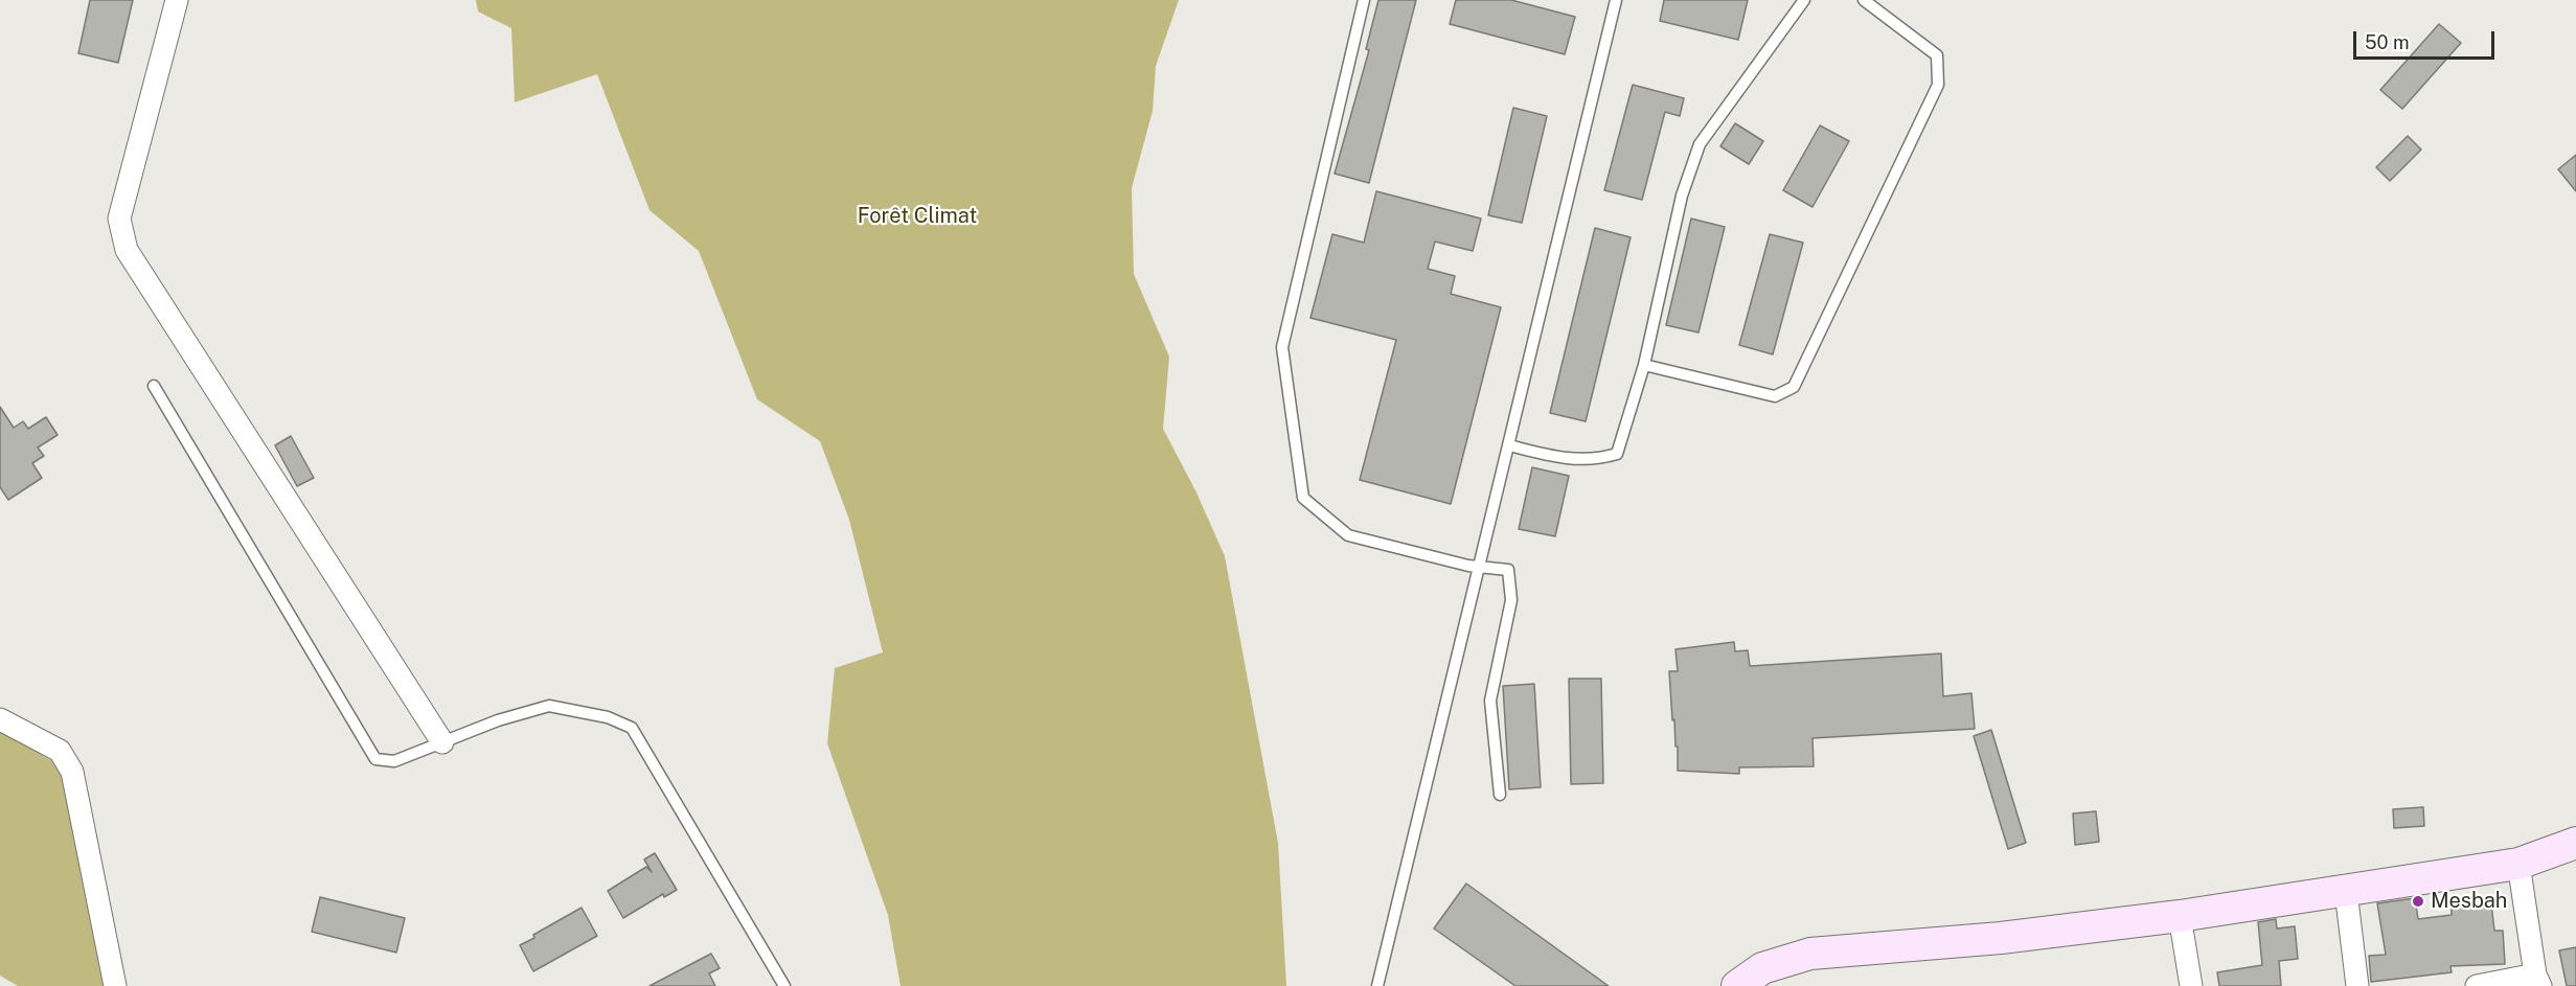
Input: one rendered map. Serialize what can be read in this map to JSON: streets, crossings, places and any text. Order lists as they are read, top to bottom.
{
  "parks": ["Forêt Climat"],
  "places": ["Mesbah"],
  "scale_bar": "50 m"
}
